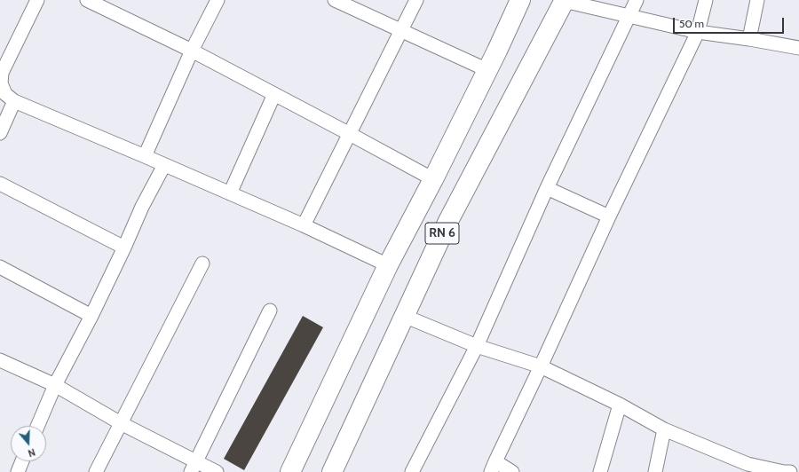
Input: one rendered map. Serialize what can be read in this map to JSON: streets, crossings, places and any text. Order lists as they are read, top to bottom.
{
  "streets": {
    "main road": ["RN 6"]
  },
  "scale_bar": "50 m",
  "north": "bottom"
}
